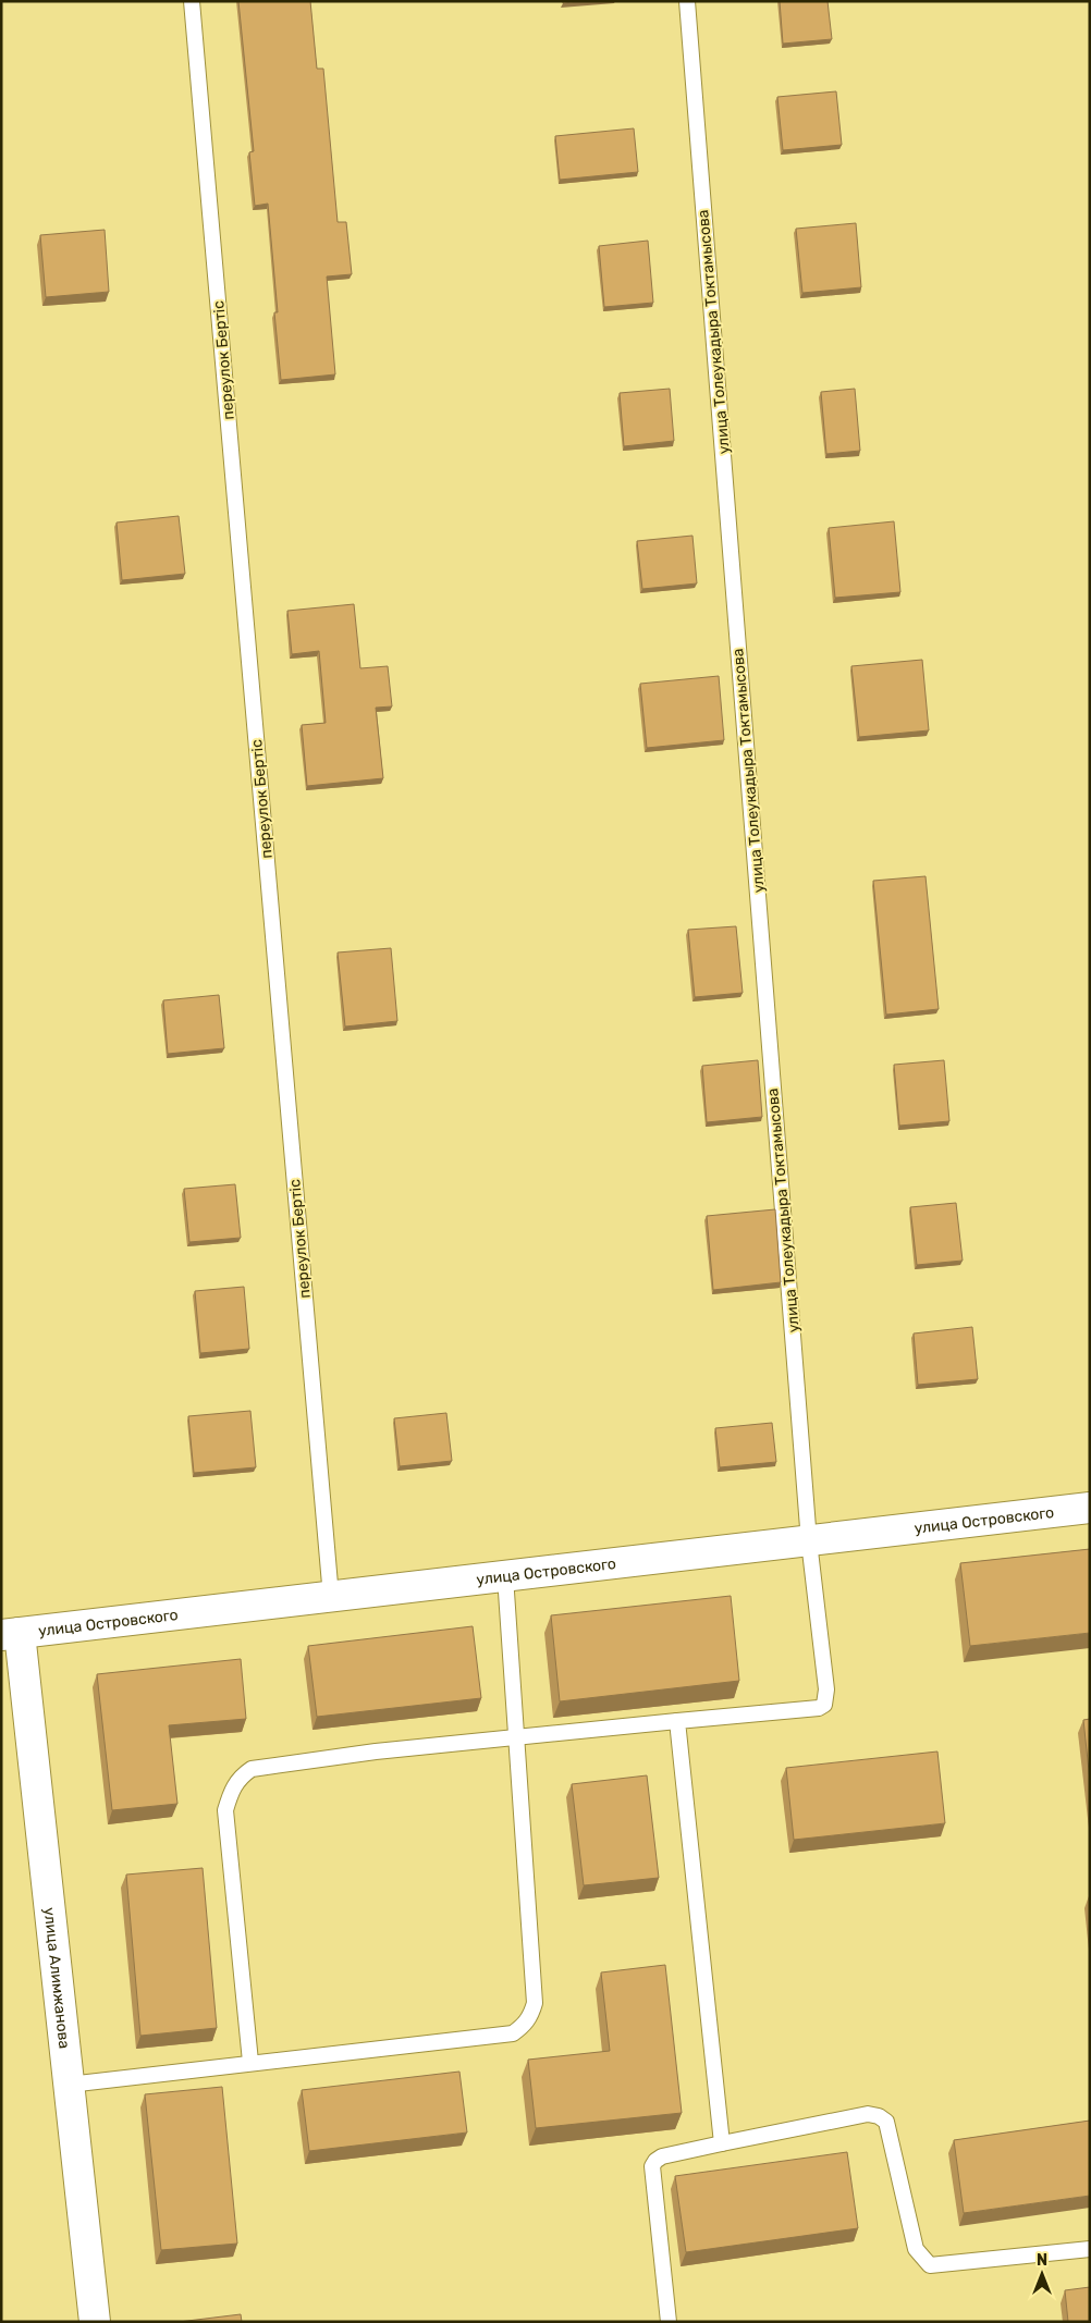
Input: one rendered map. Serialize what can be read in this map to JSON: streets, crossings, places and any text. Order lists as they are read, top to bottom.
{
  "streets": {
    "street": ["улица Островского", "улица Алимжанова"],
    "lane": ["улица Толеукадыра Токтамысова", "переулок Бертіс"]
  },
  "crossings": [
    ["улица Толеукадыра Токтамысова", "улица Островского"],
    ["переулок Бертіс", "улица Островского"],
    ["улица Островского", "улица Алимжанова"]
  ],
  "north": "top"
}
